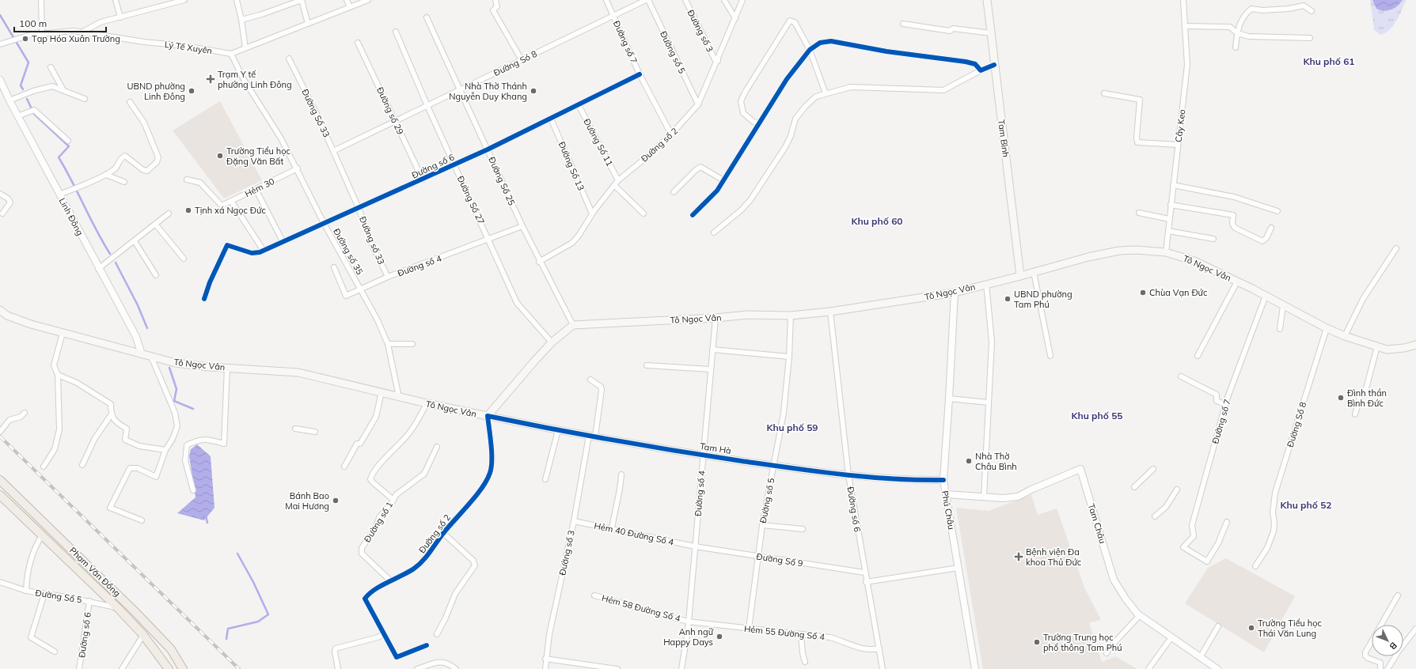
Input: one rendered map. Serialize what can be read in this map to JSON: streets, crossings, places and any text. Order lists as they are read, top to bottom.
{
  "streets": {
    "highway": ["Phạm Văn Đồng"],
    "main road": ["Tam Bình", "Tô Ngọc Vân"],
    "street": [
      "Đường số 3",
      "Đường số 7",
      "Lý Tế Xuyên",
      "Đường số 5",
      "Đường Só 8",
      "Đường số 29",
      "Đường Số 33",
      "Cây Keo",
      "Đường Số 11",
      "Đường số 2",
      "Đường số 6",
      "Đường Số 13",
      "Đường Số 25",
      "Hẻm 30",
      "Đường Số 27",
      "Linh Đông",
      "Đường số 33",
      "Đường số 35",
      "Đường số 4",
      "Đường Số 8",
      "Tam Hà",
      "Phú Châu",
      "Đường số 1",
      "Tam Châu",
      "Hẻm 40 Đường Số 4",
      "Đường Số 9",
      "Đường Số 5",
      "Hẻm 58 Đường Số 4",
      "Hẻm 55 Đường Số 4"
    ]
  },
  "crossings": [
    ["Đường số 3", "Đường số 2"],
    ["Đường số 3", "Tam Hà"],
    ["Đường số 3", "Hẻm 40 Đường Số 4"],
    ["Đường số 7", "Đường Só 8"],
    ["Đường số 7", "Đường số 2"],
    ["Đường số 7", "Đường số 6"],
    ["Đường số 7", "Tô Ngọc Vân"],
    ["Lý Tế Xuyên", "Đường số 35"],
    ["Đường số 5", "Đường Só 8"],
    ["Đường số 5", "Đường số 2"],
    ["Đường số 5", "Tô Ngọc Vân"],
    ["Đường số 5", "Tam Hà"],
    ["Đường số 5", "Đường Số 9"],
    ["Đường số 5", "Hẻm 55 Đường Số 4"],
    ["Đường Só 8", "Đường số 29"],
    ["Đường Só 8", "Đường Số 33"],
    ["Đường Só 8", "Đường Số 25"],
    ["Đường Só 8", "Đường Số 27"],
    ["Đường Só 8", "Đường số 33"],
    ["Đường số 29", "Đường số 6"],
    ["Đường Số 33", "Đường số 33"],
    ["Cây Keo", "Tô Ngọc Vân"],
    ["Tam Bình", "Tô Ngọc Vân"],
    ["Đường Số 11", "Đường số 2"],
    ["Đường Số 11", "Đường số 6"],
    ["Đường số 2", "Đường Số 13"],
    ["Đường số 2", "Đường Số 25"],
    ["Đường số 2", "Tô Ngọc Vân"],
    ["Đường số 2", "Tam Hà"],
    ["Đường số 2", "Đường số 1"],
    ["Đường số 6", "Đường Số 13"],
    ["Đường số 6", "Đường Số 25"],
    ["Đường số 6", "Đường Số 27"],
    ["Đường số 6", "Đường số 33"],
    ["Đường số 6", "Đường số 35"],
    ["Đường số 6", "Tô Ngọc Vân"],
    ["Đường số 6", "Tam Hà"],
    ["Đường số 6", "Đường Số 9"],
    ["Đường số 6", "Đường Số 5"],
    ["Đường số 6", "Hẻm 55 Đường Số 4"],
    ["Đường Số 25", "Đường số 4"],
    ["Đường Số 25", "Tô Ngọc Vân"],
    ["Hẻm 30", "Đường số 35"],
    ["Đường Số 27", "Đường số 4"],
    ["Đường Số 27", "Tô Ngọc Vân"],
    ["Linh Đông", "Tô Ngọc Vân"],
    ["Đường số 33", "Đường số 4"],
    ["Đường số 35", "Đường số 4"],
    ["Đường số 35", "Tô Ngọc Vân"],
    ["Đường số 4", "Tô Ngọc Vân"],
    ["Đường số 4", "Tam Hà"],
    ["Đường số 4", "Hẻm 40 Đường Số 4"],
    ["Đường số 4", "Đường Số 9"],
    ["Đường số 4", "Hẻm 58 Đường Số 4"],
    ["Đường số 4", "Hẻm 55 Đường Số 4"],
    ["Tô Ngọc Vân", "Đường Số 8"],
    ["Tô Ngọc Vân", "Tam Hà"],
    ["Tô Ngọc Vân", "Phú Châu"],
    ["Tô Ngọc Vân", "Đường số 1"],
    ["Tam Hà", "Phú Châu"],
    ["Phú Châu", "Tam Châu"],
    ["Hẻm 40 Đường Số 4", "Đường Số 9"],
    ["Phạm Văn Đồng", "Đường Số 5"],
    ["Hẻm 58 Đường Số 4", "Hẻm 55 Đường Số 4"]
  ],
  "districts": [
    "Khu phố 61",
    "Khu phố 60",
    "Khu phố 55",
    "Khu phố 59",
    "Khu phố 52"
  ],
  "places": {
    "other": [
      "Tạp Hóa Xuân Trường",
      "UBND phường Linh Đông",
      "Nhà Thờ Thánh Nguyễn Duy Khang",
      "Trường Tiểu học Đặng Văn Bất",
      "Tịnh xá Ngọc Đức",
      "Chùa Vạn Đức",
      "UBND phường Tam Phú",
      "Đình thần Bình Đức",
      "Nhà Thờ Châu Bình",
      "Bánh Bao Mai Hương",
      "Trường Tiểu học Thái Văn Lung",
      "Anh ngữ Happy Days",
      "Trường Trung học phổ thông Tam Phú"
    ],
    "health": ["Trạm Y tế phường Linh Đông", "Bệnh viện Đa khoa Thủ Đức"]
  },
  "scale_bar": "100 m",
  "north": "bottom right"
}
